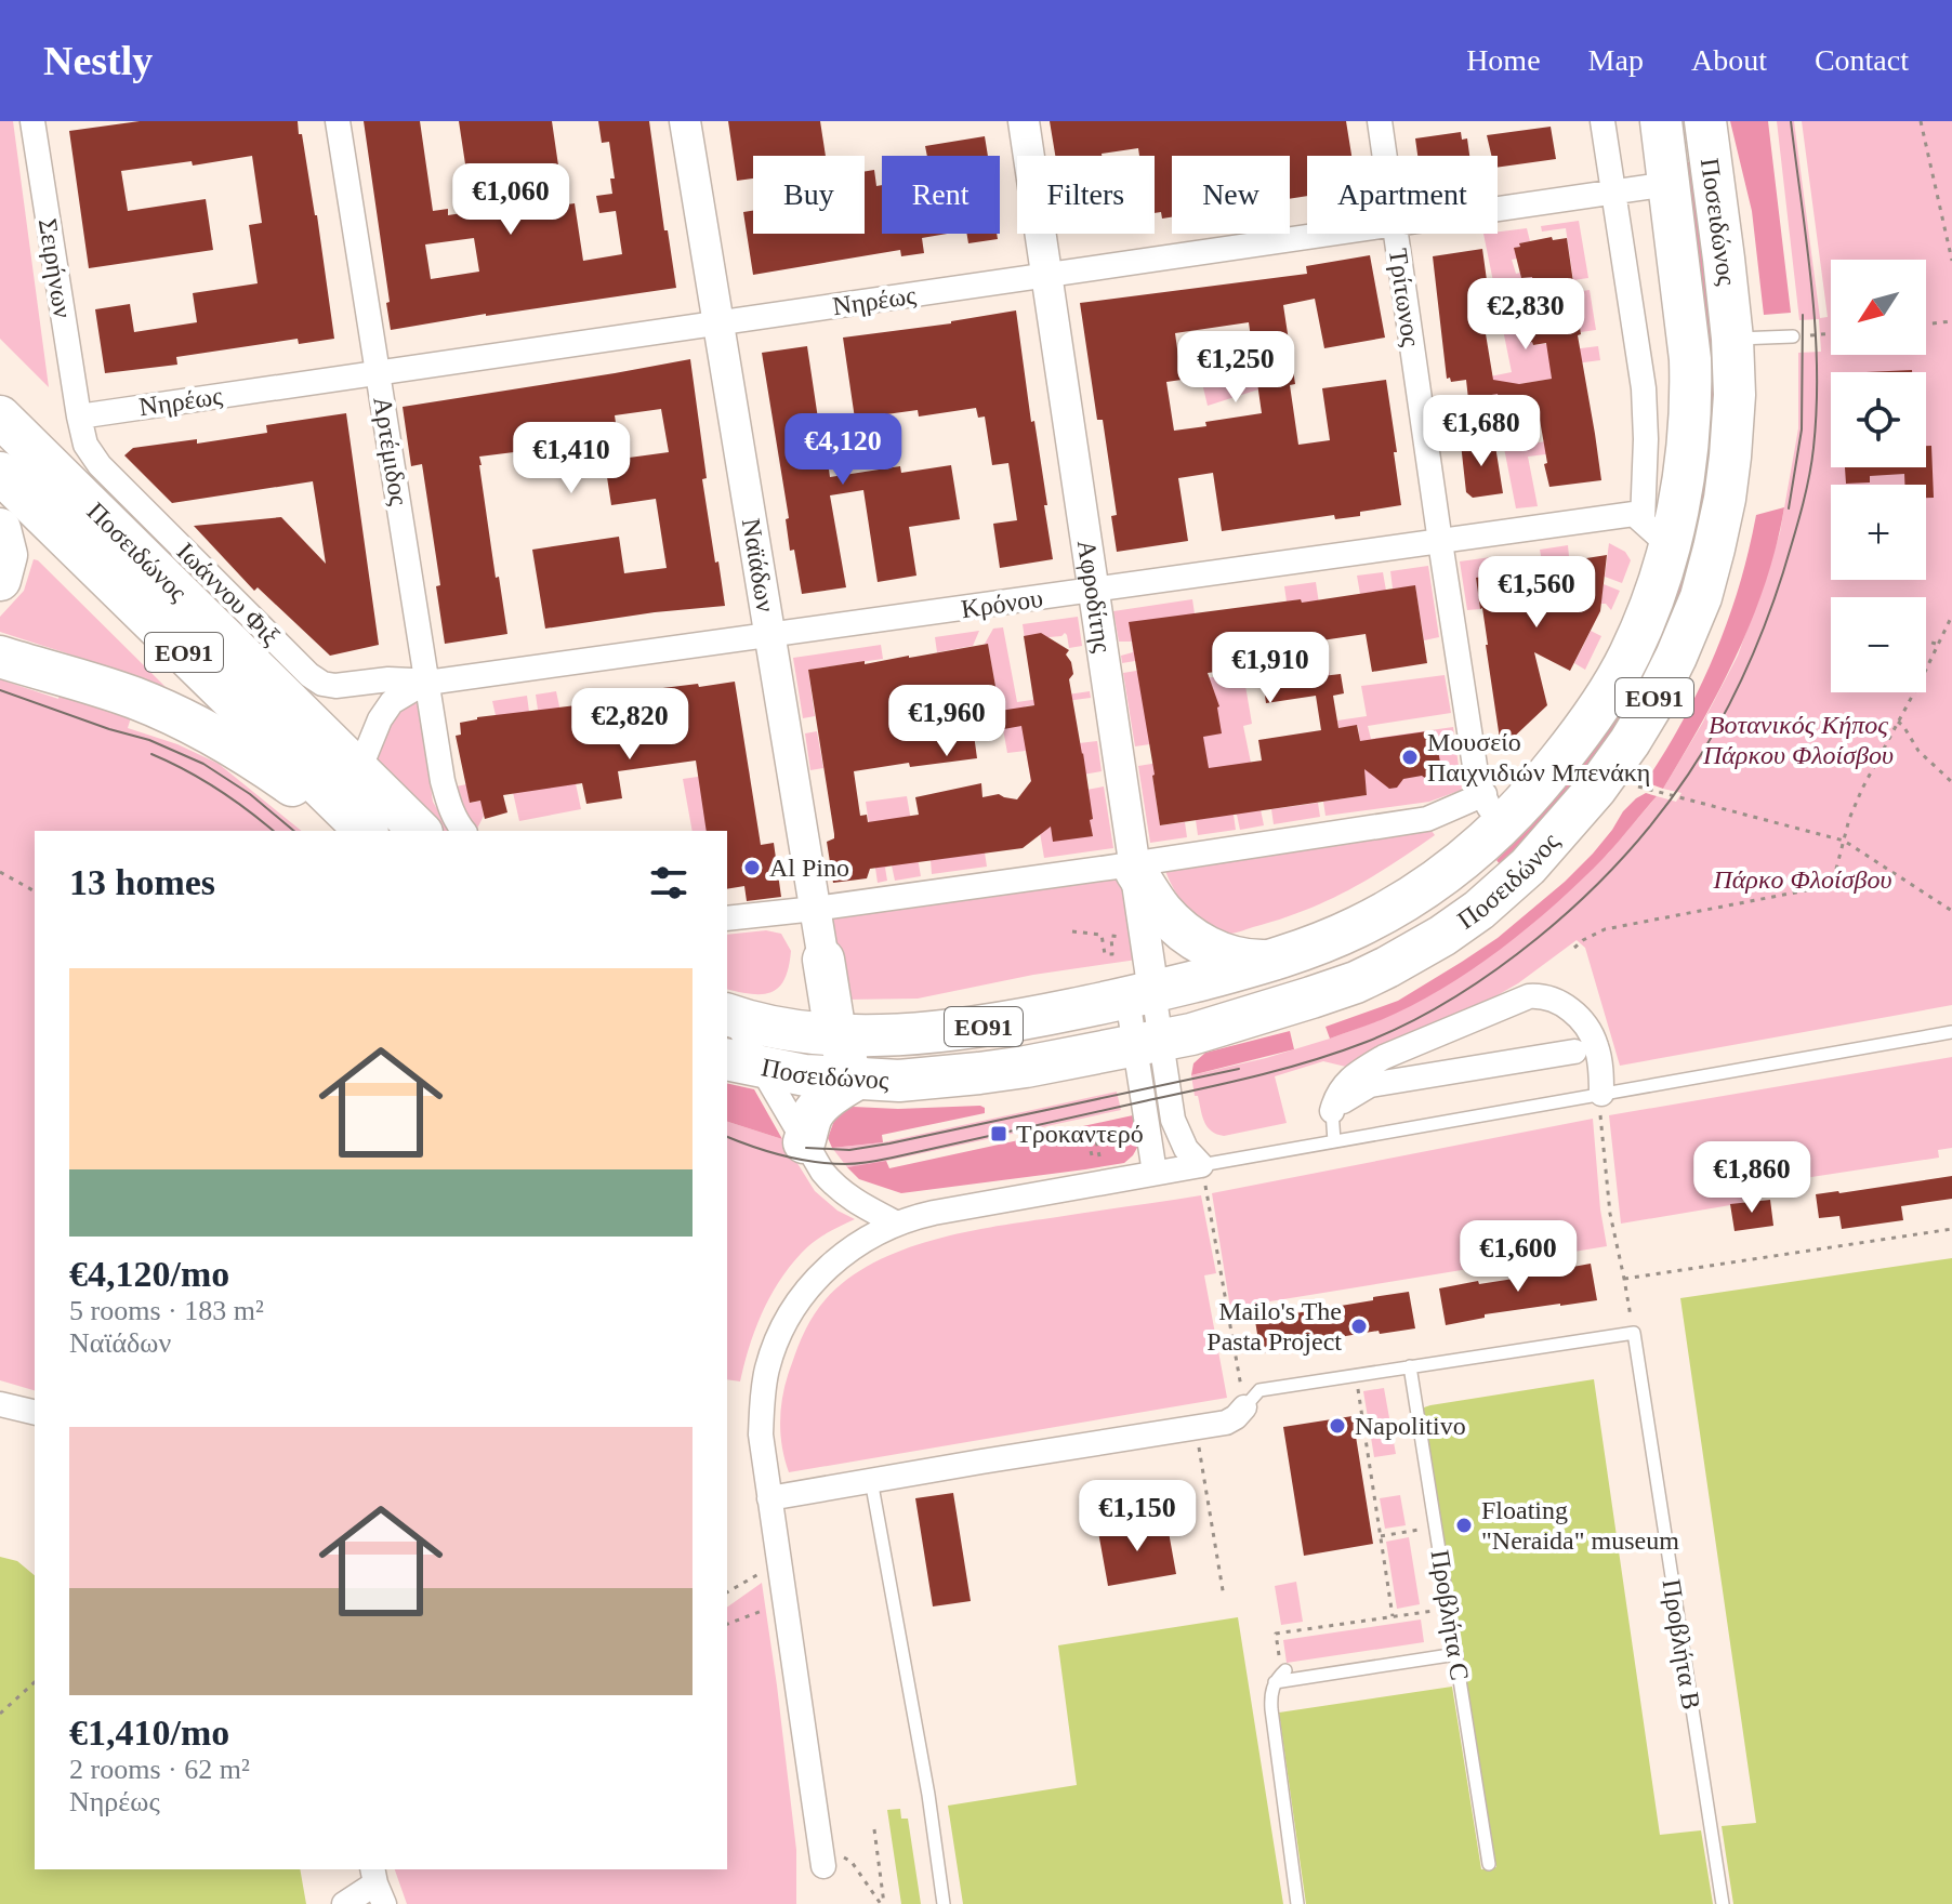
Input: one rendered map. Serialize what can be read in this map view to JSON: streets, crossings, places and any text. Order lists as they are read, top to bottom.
{
  "streets": {
    "highway": ["Ποσειδώνος", "ΕΟ91"],
    "street": [
      "Σειρήνων",
      "Τρίτωνος",
      "Νηρέως",
      "Αρτέμιδος",
      "Ναϊάδων",
      "Ιωάννου Φιξ",
      "Αφροδίτης",
      "Κρόνου"
    ],
    "lane": ["Προβλήτα C", "Προβλήτα Β"]
  },
  "crossings": [
    ["Ποσειδώνος", "Τρίτωνος"],
    ["Ποσειδώνος", "Νηρέως"],
    ["Ποσειδώνος", "Ναϊάδων"],
    ["Ποσειδώνος", "Αφροδίτης"],
    ["Ποσειδώνος", "Κρόνου"],
    ["Σειρήνων", "Νηρέως"],
    ["Σειρήνων", "Ιωάννου Φιξ"],
    ["Τρίτωνος", "Κρόνου"],
    ["Νηρέως", "Αρτέμιδος"],
    ["Νηρέως", "Ναϊάδων"],
    ["Νηρέως", "Ιωάννου Φιξ"],
    ["Νηρέως", "Αφροδίτης"],
    ["Αρτέμιδος", "Ιωάννου Φιξ"],
    ["Αρτέμιδος", "Κρόνου"],
    ["Ναϊάδων", "Κρόνου"],
    ["Ιωάννου Φιξ", "Κρόνου"],
    ["Αφροδίτης", "Κρόνου"]
  ],
  "parks": ["Βοτανικός Κήπος Πάρκου Φλοίσβου", "Πάρκο Φλοίσβου"],
  "places": {
    "other": [
      "Μουσείο Παιχνιδιών Μπενάκη",
      "Al Pino",
      "Mailo's The Pasta Project",
      "Napolitivo",
      "Floating \"Neraida\" museum"
    ],
    "transit": ["Τροκαντερό"]
  },
  "north": "bottom left",
  "page": {
    "header": "Nestly",
    "nav": [
      "Home",
      "Map",
      "About",
      "Contact"
    ],
    "chip": [
      "Buy",
      "Rent",
      "Filters",
      "New",
      "Apartment"
    ],
    "price": [
      "€1,060",
      "€2,830",
      "€1,250",
      "€1,680",
      "€4,120",
      "€1,410",
      "€1,560",
      "€1,910",
      "€1,960",
      "€2,820",
      "€1,860",
      "€1,600",
      "€1,150"
    ],
    "map_buttons": ["+", "−"],
    "heading": "13 homes",
    "list": [
      {
        "name": "€4,120/mo",
        "note": "5 rooms · 183 m² · Ναϊάδων"
      },
      {
        "name": "€1,410/mo",
        "note": "2 rooms · 62 m² · Νηρέως"
      }
    ]
  }
}
